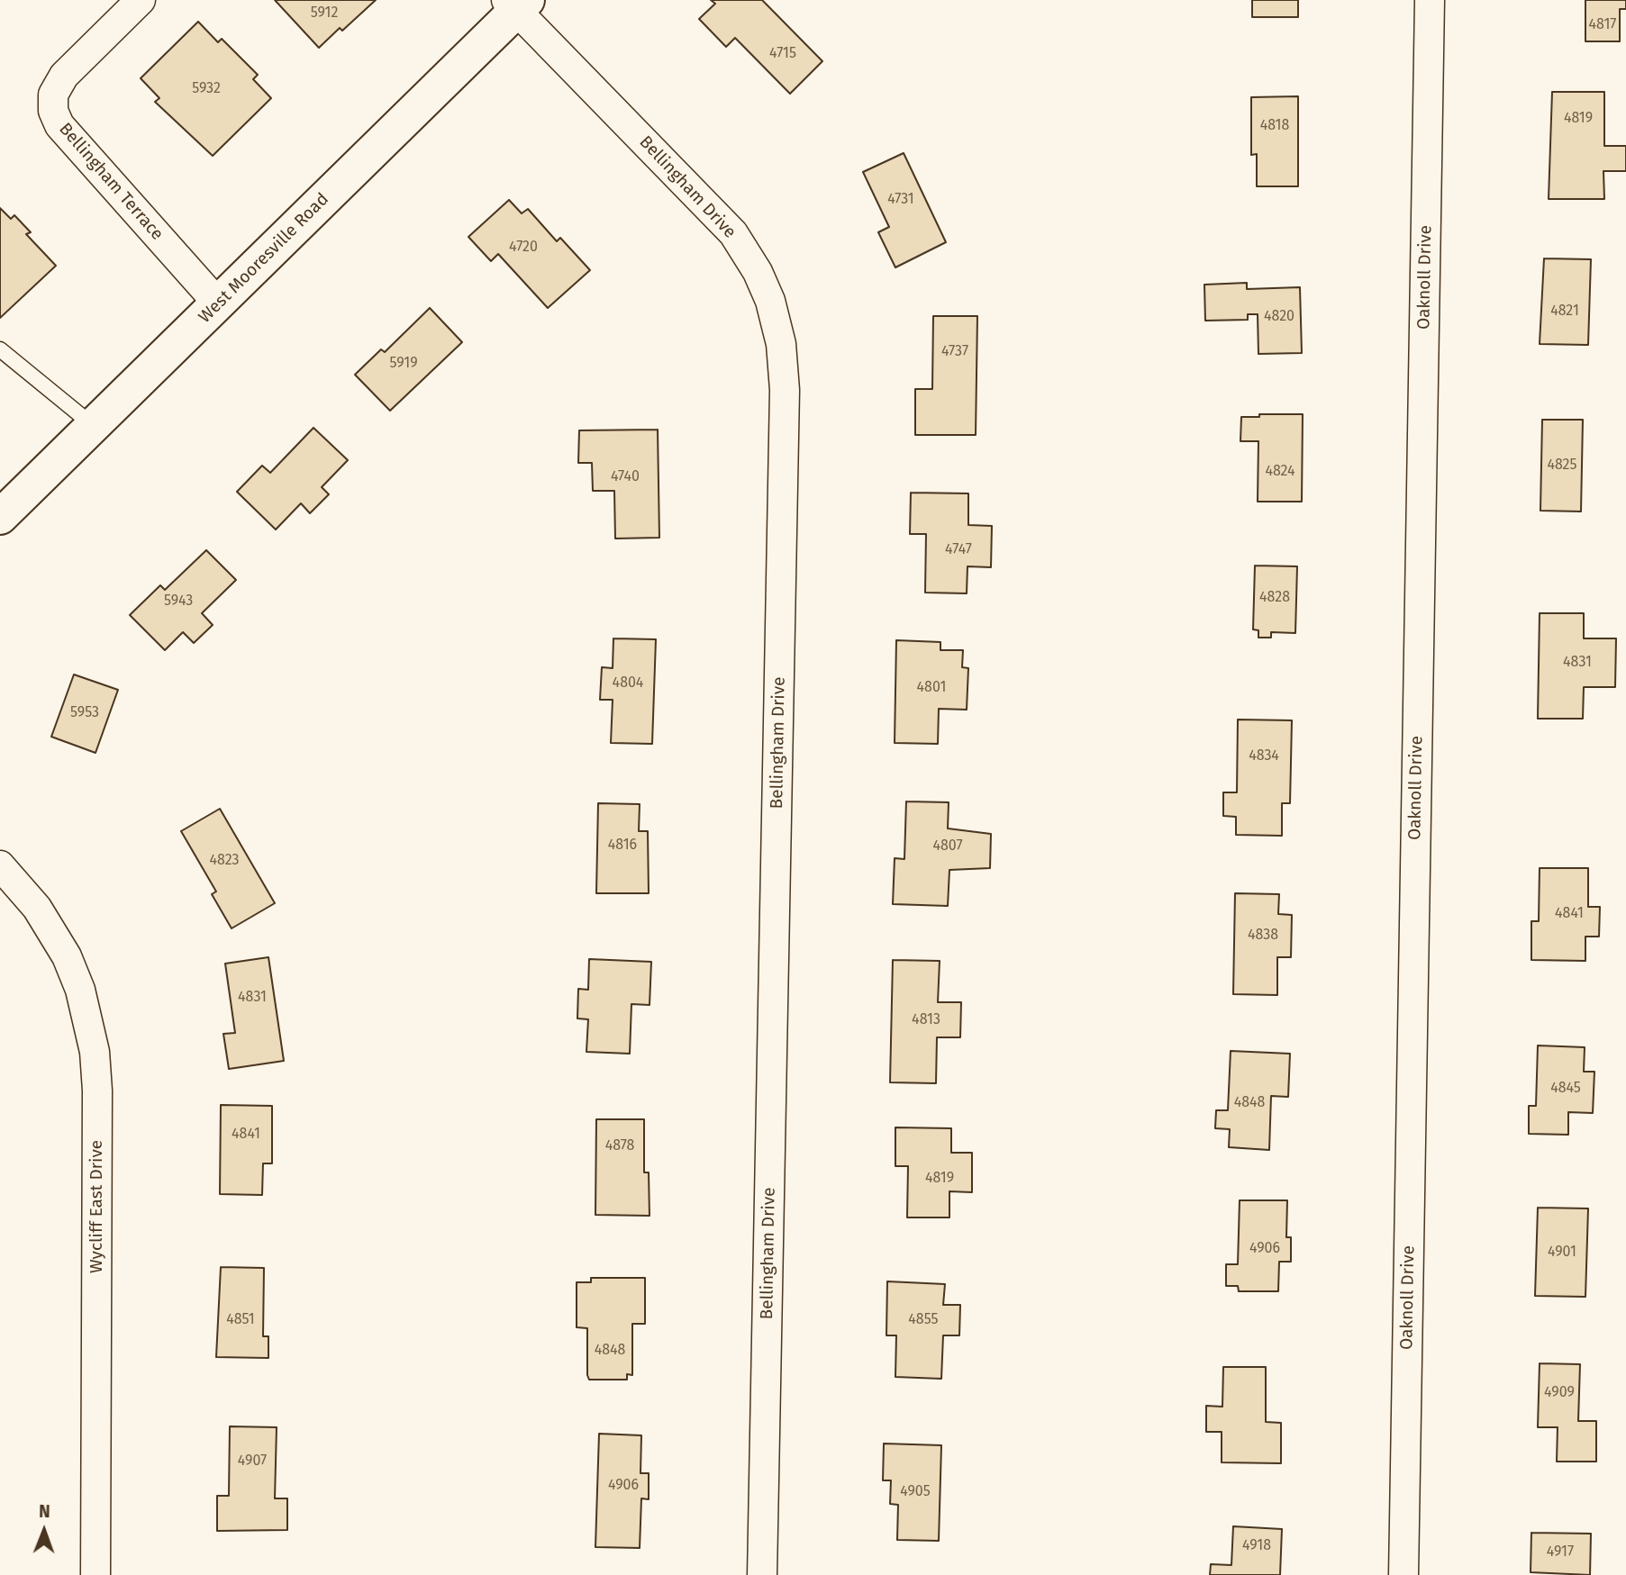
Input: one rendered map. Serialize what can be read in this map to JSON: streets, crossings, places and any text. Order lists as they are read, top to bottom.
{
  "streets": {
    "street": [
      "Bellingham Terrace",
      "Bellingham Drive",
      "West Mooresville Road",
      "Oaknoll Drive",
      "Wycliff East Drive"
    ]
  },
  "crossings": [
    ["Bellingham Terrace", "West Mooresville Road"],
    ["Bellingham Drive", "West Mooresville Road"]
  ],
  "house_numbers": [
    "5912",
    "4817",
    "4715",
    "5932",
    "4819",
    "4818",
    "4731",
    "4720",
    "4821",
    "4820",
    "4737",
    "5919",
    "4825",
    "4824",
    "4740",
    "4747",
    "4828",
    "5943",
    "4831",
    "4804",
    "4801",
    "5953",
    "4834",
    "4816",
    "4807",
    "4823",
    "4841",
    "4838",
    "4831",
    "4813",
    "4845",
    "4848",
    "4841",
    "4878",
    "4819",
    "4906",
    "4901",
    "4851",
    "4855",
    "4848",
    "4909",
    "4907",
    "4906",
    "4905",
    "4918",
    "4917"
  ],
  "north": "top"
}
